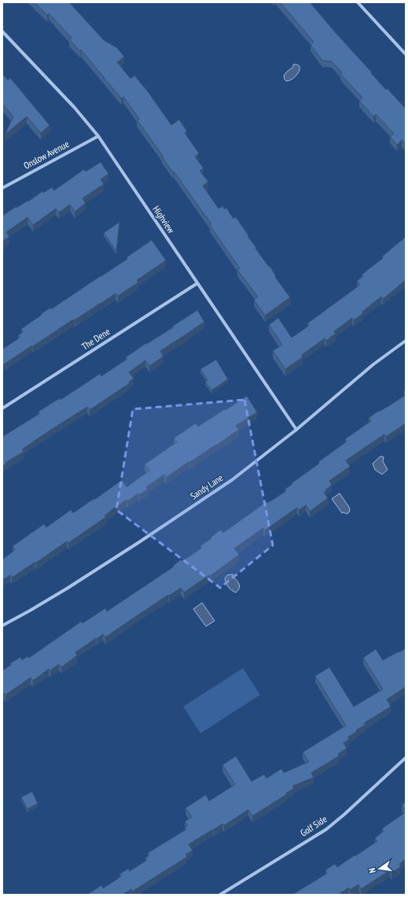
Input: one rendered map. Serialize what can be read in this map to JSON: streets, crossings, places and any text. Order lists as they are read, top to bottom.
{
  "streets": {
    "street": [
      "Onslow Avenue",
      "Highview",
      "The Dene",
      "Sandy Lane",
      "Golf Side"
    ]
  },
  "crossings": [
    ["Onslow Avenue", "Highview"],
    ["Highview", "The Dene"],
    ["Highview", "Sandy Lane"]
  ],
  "north": "left"
}
